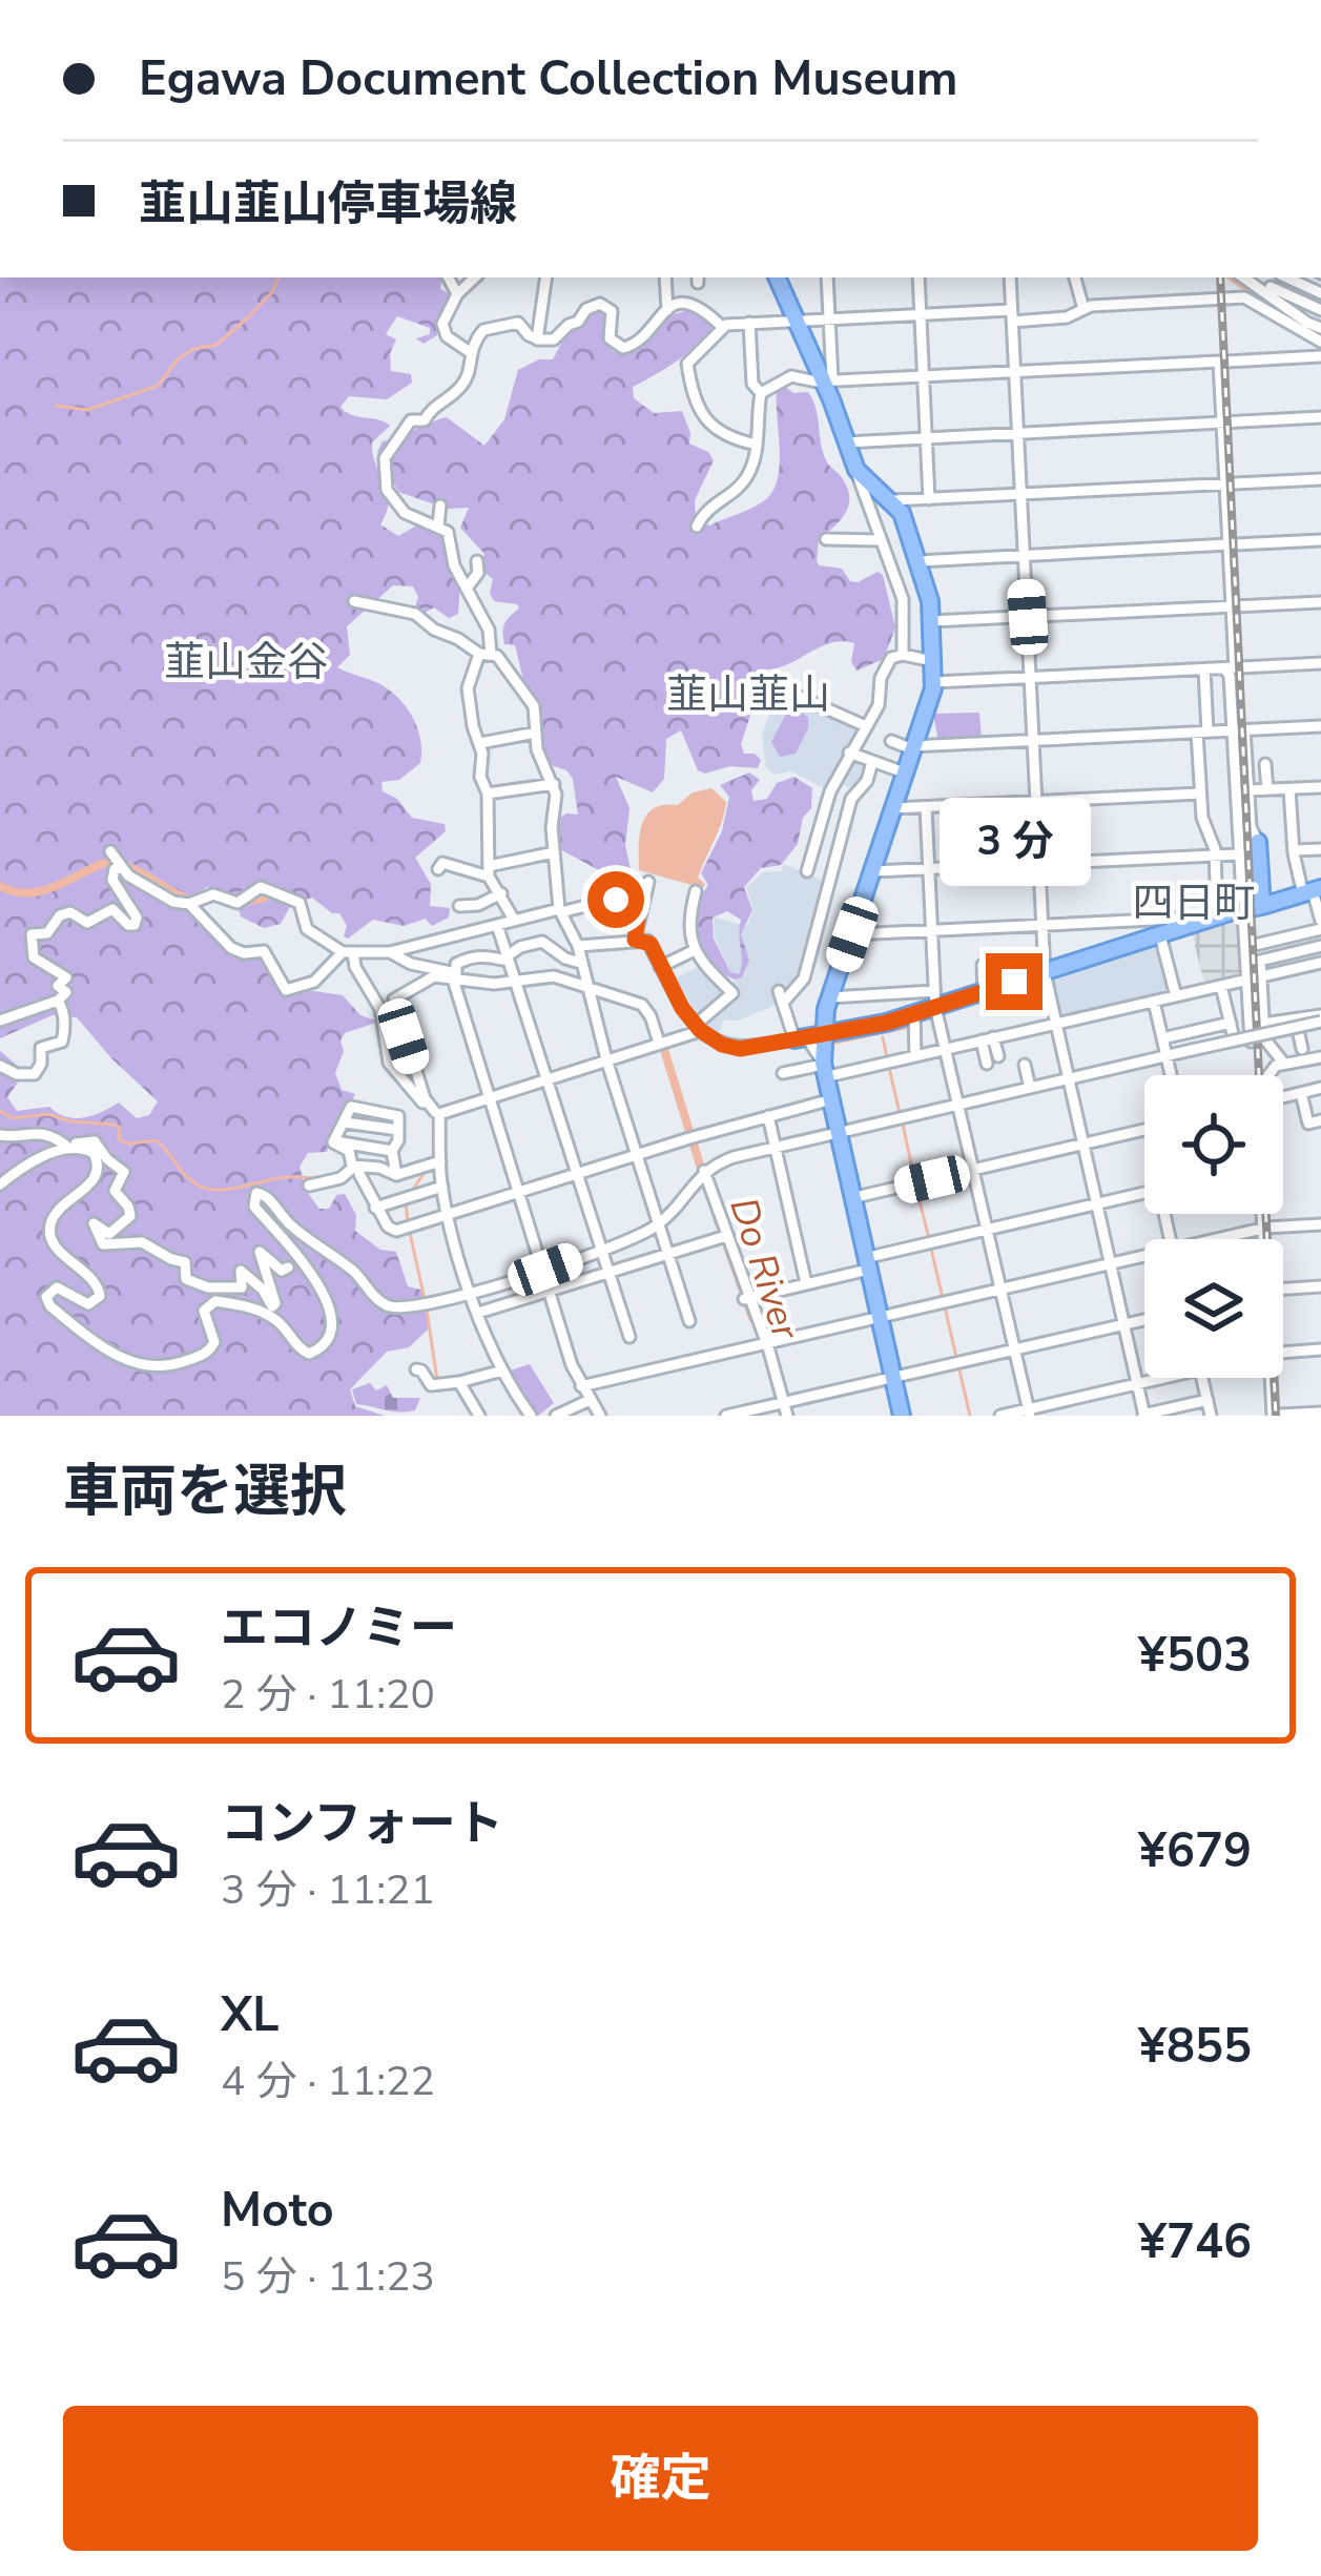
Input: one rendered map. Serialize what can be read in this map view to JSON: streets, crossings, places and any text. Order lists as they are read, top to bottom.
{
  "districts": ["韮山金谷", "韮山韮山", "四日町"],
  "water": ["Do River"],
  "page": {
    "banner": ["Egawa Document Collection Museum", "韮山韮山停車場線"],
    "bubble": "3 分",
    "heading": "車両を選択",
    "list": [
      {
        "name": "エコノミー",
        "note": "2 分 · 11:20",
        "value": "¥503"
      },
      {
        "name": "コンフォート",
        "note": "3 分 · 11:21",
        "value": "¥679"
      },
      {
        "name": "XL",
        "note": "4 分 · 11:22",
        "value": "¥855"
      },
      {
        "name": "Moto",
        "note": "5 分 · 11:23",
        "value": "¥746"
      }
    ],
    "buttons": "確定"
  }
}
